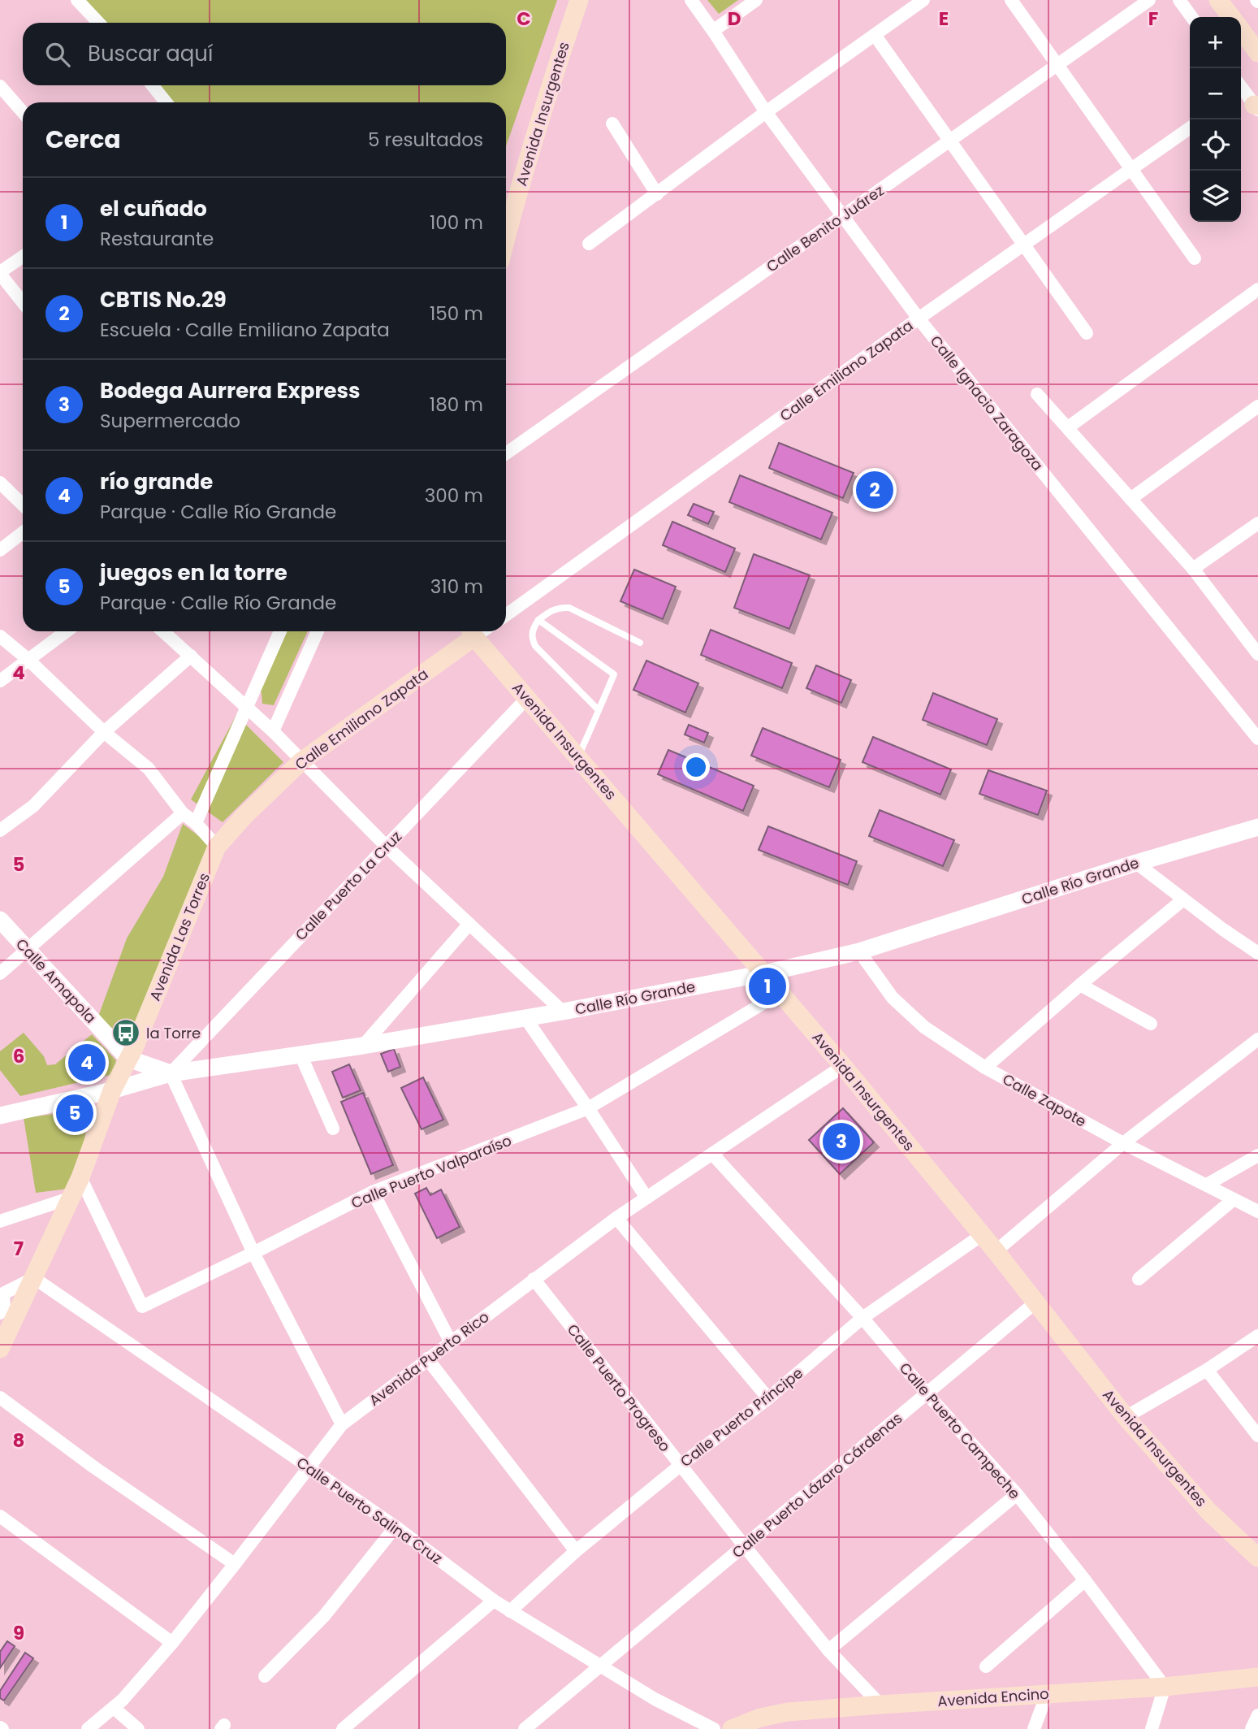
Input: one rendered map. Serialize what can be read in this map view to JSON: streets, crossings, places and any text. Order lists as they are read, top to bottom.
{
  "streets": {
    "main road": [
      "Avenida Insurgentes",
      "Calle Emiliano Zapata",
      "Avenida Las Torres",
      "Avenida Encino"
    ],
    "street": [
      "Calle Benito Juárez",
      "Calle Ignacio Zaragoza",
      "Calle Río Grande",
      "Calle Puerto La Cruz",
      "Calle Amapola",
      "Calle Zapote",
      "Calle Puerto Valparaíso",
      "Avenida Puerto Rico",
      "Calle Puerto Progreso",
      "Calle Puerto Príncipe",
      "Calle Puerto Campeche",
      "Calle Puerto Lázaro Cárdenas",
      "Calle Puerto Salina Cruz"
    ]
  },
  "crossings": [
    ["Avenida Insurgentes", "Calle Emiliano Zapata"],
    ["Avenida Insurgentes", "Calle Río Grande"],
    ["Avenida Insurgentes", "Calle Puerto La Cruz"],
    ["Avenida Insurgentes", "Calle Puerto Valparaíso"],
    ["Avenida Insurgentes", "Avenida Puerto Rico"],
    ["Avenida Insurgentes", "Calle Puerto Príncipe"],
    ["Avenida Insurgentes", "Calle Puerto Lázaro Cárdenas"],
    ["Calle Benito Juárez", "Calle Ignacio Zaragoza"],
    ["Calle Emiliano Zapata", "Calle Ignacio Zaragoza"],
    ["Calle Emiliano Zapata", "Avenida Las Torres"],
    ["Calle Río Grande", "Calle Puerto La Cruz"],
    ["Calle Río Grande", "Avenida Las Torres"],
    ["Calle Río Grande", "Calle Amapola"],
    ["Calle Río Grande", "Calle Zapote"],
    ["Calle Puerto La Cruz", "Calle Amapola"],
    ["Avenida Las Torres", "Calle Amapola"],
    ["Avenida Las Torres", "Calle Puerto Valparaíso"],
    ["Avenida Las Torres", "Calle Puerto Salina Cruz"],
    ["Avenida Puerto Rico", "Calle Puerto Progreso"],
    ["Avenida Puerto Rico", "Calle Puerto Campeche"],
    ["Avenida Puerto Rico", "Calle Puerto Salina Cruz"],
    ["Calle Puerto Progreso", "Calle Puerto Príncipe"],
    ["Calle Puerto Progreso", "Calle Puerto Lázaro Cárdenas"],
    ["Calle Puerto Progreso", "Avenida Encino"],
    ["Calle Puerto Príncipe", "Calle Puerto Campeche"],
    ["Calle Puerto Príncipe", "Calle Puerto Salina Cruz"],
    ["Calle Puerto Campeche", "Calle Puerto Lázaro Cárdenas"],
    ["Calle Puerto Campeche", "Avenida Encino"],
    ["Calle Puerto Lázaro Cárdenas", "Calle Puerto Salina Cruz"]
  ],
  "places": {
    "bus stop": ["la Torre"]
  },
  "page": {
    "map_buttons": ["+", "−"],
    "search": "Buscar aquí",
    "heading": ["Cerca", "5 resultados"],
    "list": [
      {
        "mark": "1",
        "name": "el cuñado",
        "note": "Restaurante",
        "value": "100 m"
      },
      {
        "mark": "2",
        "name": "CBTIS No.29",
        "note": "Escuela · Calle Emiliano Zapata",
        "value": "150 m"
      },
      {
        "mark": "3",
        "name": "Bodega Aurrera Express",
        "note": "Supermercado",
        "value": "180 m"
      },
      {
        "mark": "4",
        "name": "río grande",
        "note": "Parque · Calle Río Grande",
        "value": "300 m"
      },
      {
        "mark": "5",
        "name": "juegos en la torre",
        "note": "Parque · Calle Río Grande",
        "value": "310 m"
      }
    ],
    "pins": [
      "2",
      "1",
      "4",
      "5",
      "3"
    ]
  },
  "grid": {
    "columns": [
      "C",
      "D",
      "E",
      "F"
    ],
    "rows": [
      "4",
      "5",
      "6",
      "7",
      "8",
      "9"
    ]
  }
}
